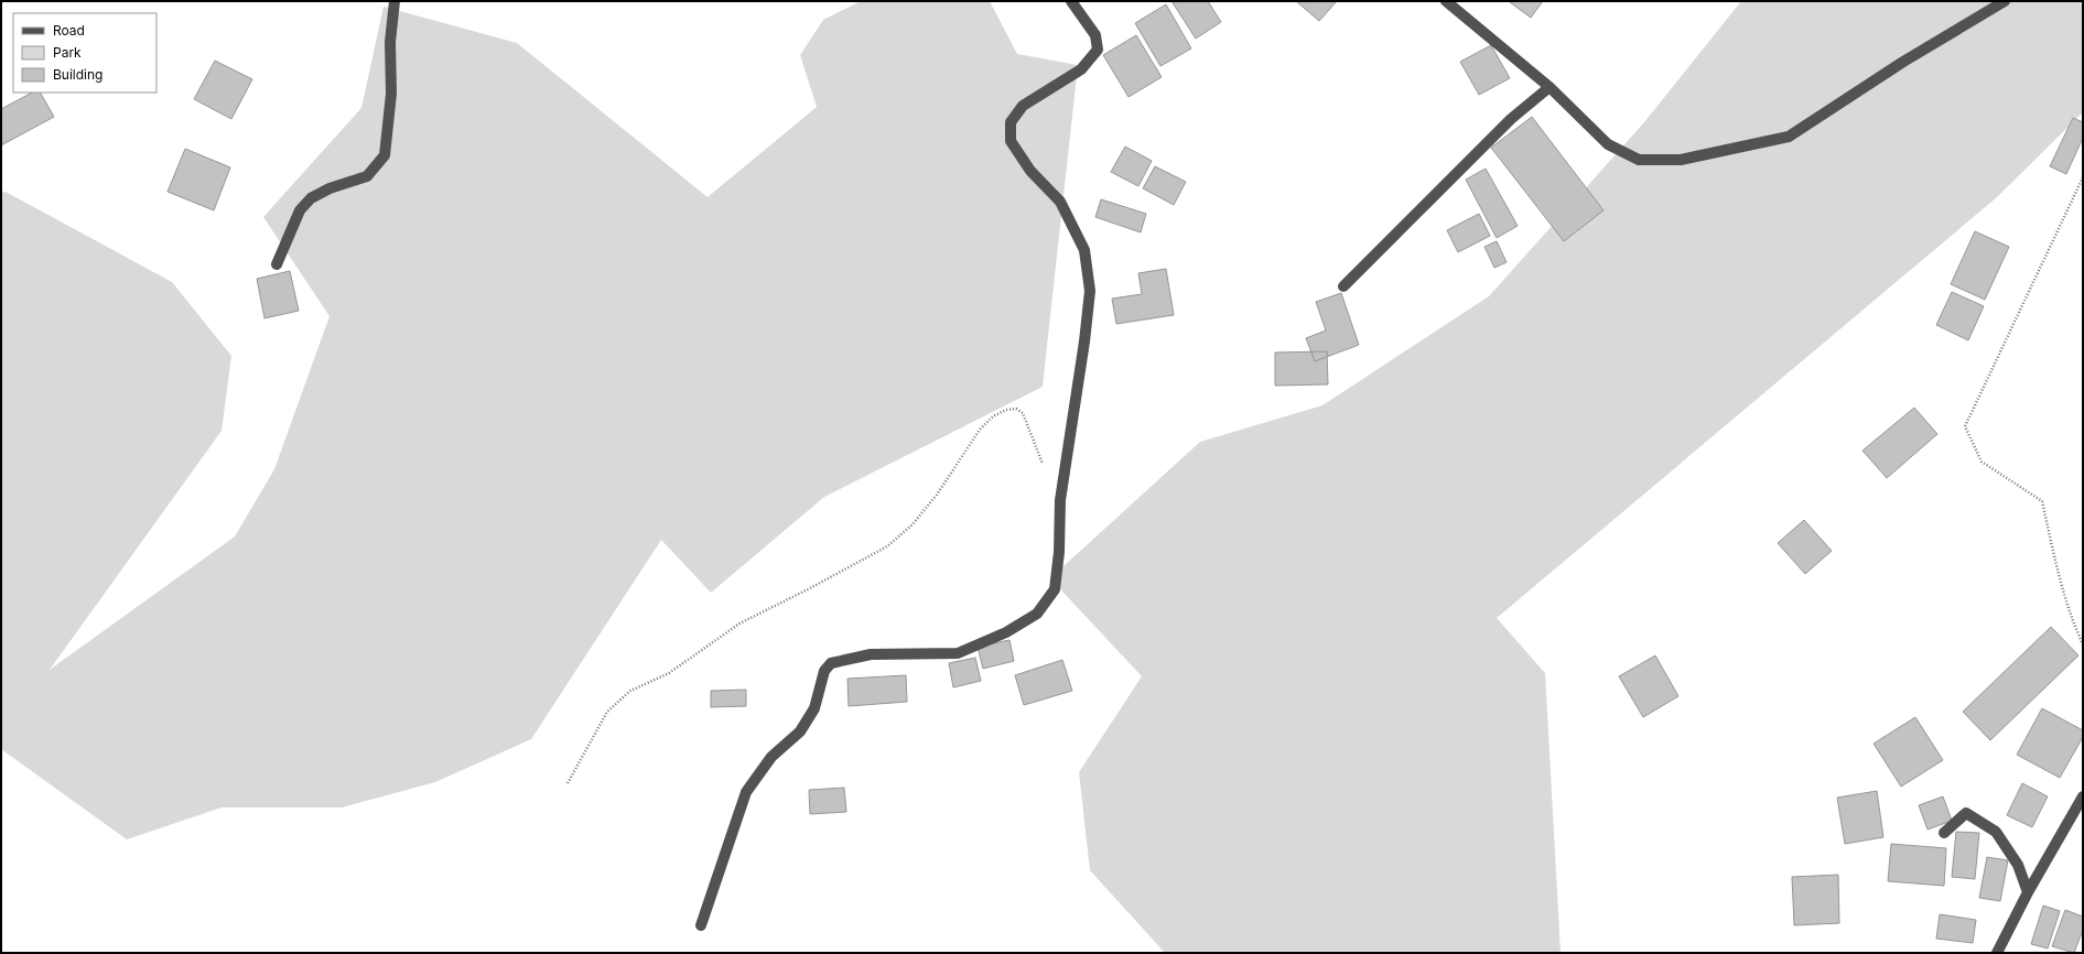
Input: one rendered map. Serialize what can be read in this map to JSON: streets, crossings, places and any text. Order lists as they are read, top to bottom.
{
  "legend": ["Road", "Park", "Building"]
}
